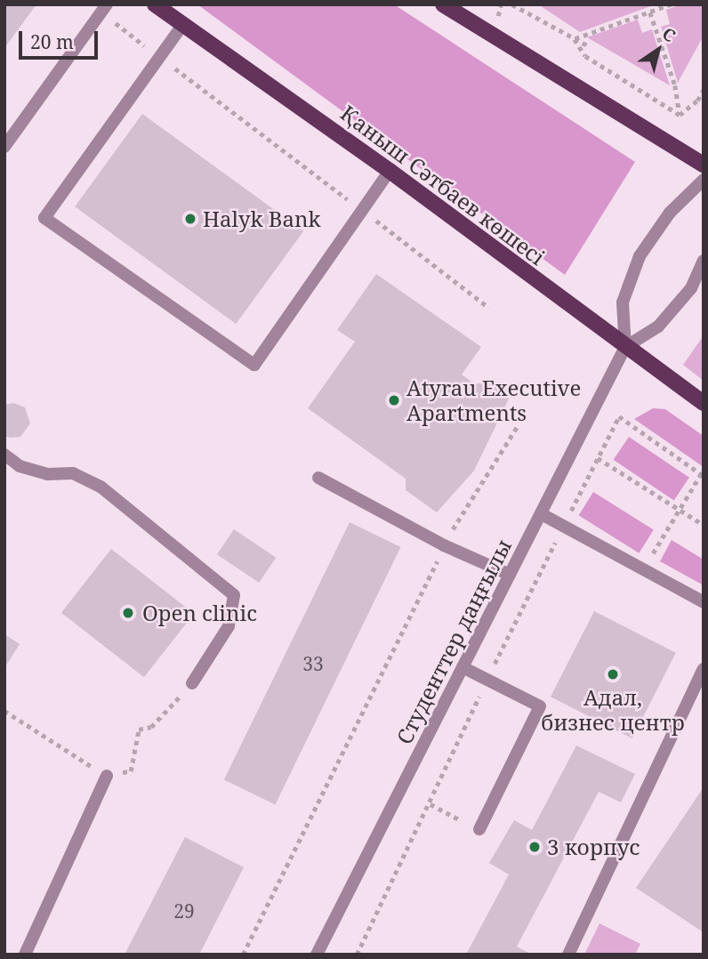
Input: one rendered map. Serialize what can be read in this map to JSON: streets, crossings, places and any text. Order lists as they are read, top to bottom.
{
  "streets": {
    "main road": ["Қаныш Сәтбаев көшесі"],
    "street": ["Студенттер даңғылы"]
  },
  "crossings": [
    ["Қаныш Сәтбаев көшесі", "Студенттер даңғылы"]
  ],
  "places": [
    "Halyk Bank",
    "Atyrau Executive Apartments",
    "Open clinic",
    "Адал, бизнес центр",
    "3 корпус"
  ],
  "house_numbers": ["33", "29"],
  "scale_bar": "20 m",
  "north": "top right"
}
